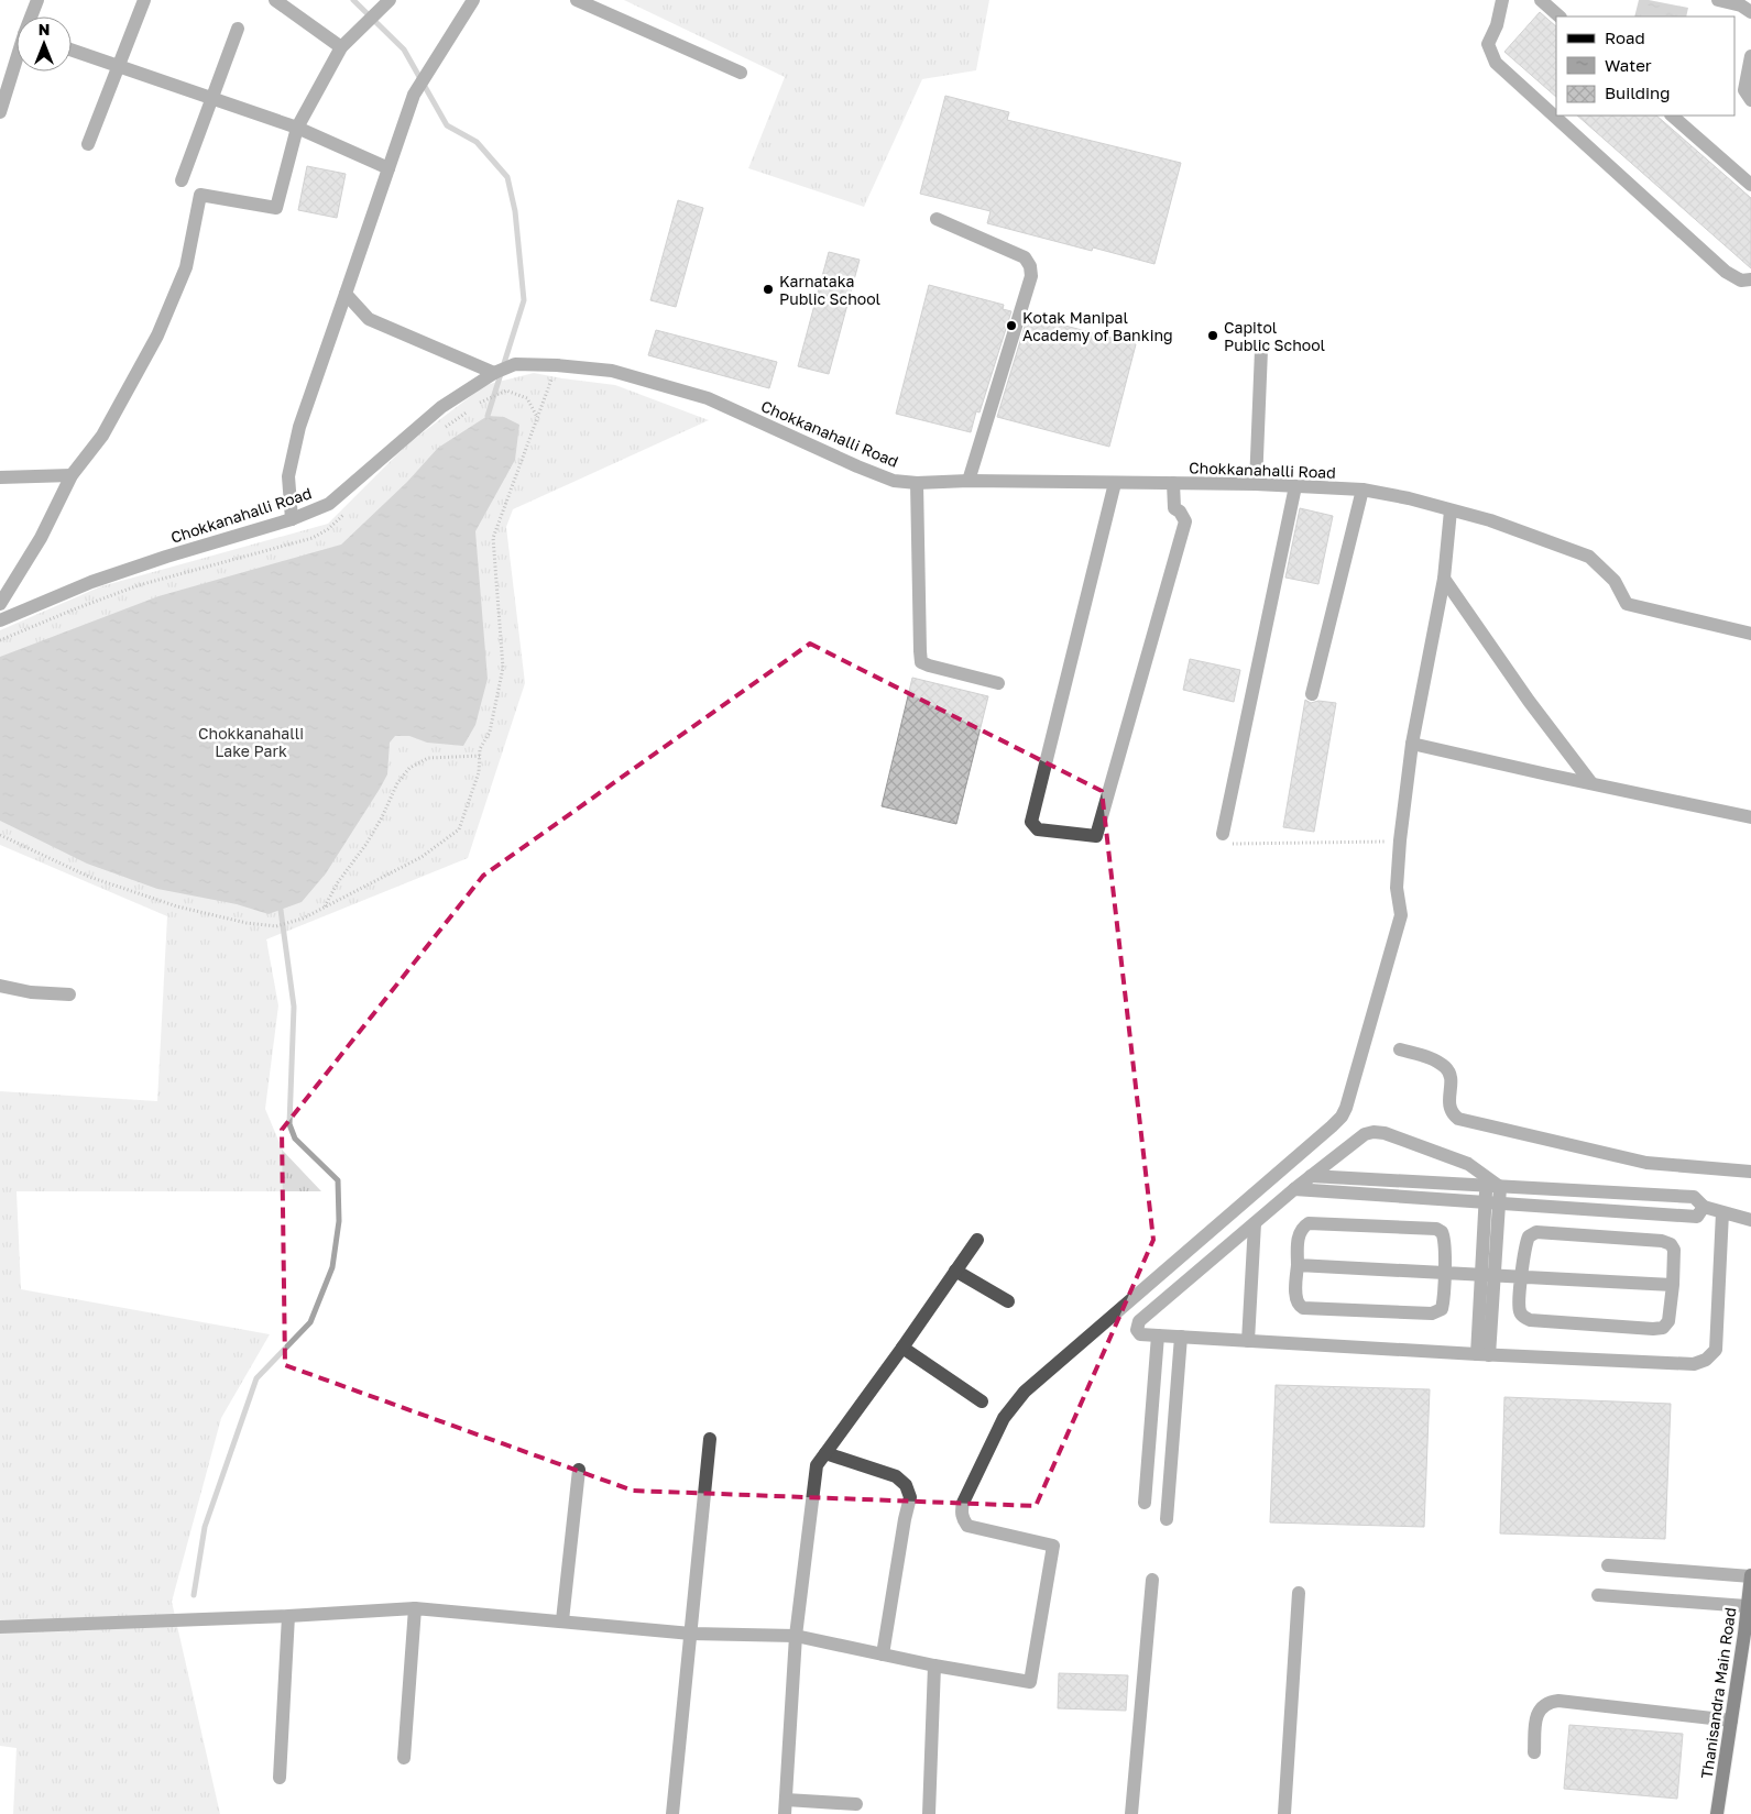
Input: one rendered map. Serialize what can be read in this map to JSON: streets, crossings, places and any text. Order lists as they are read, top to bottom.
{
  "streets": {
    "main road": ["Thanisandra Main Road"],
    "street": ["Chokkanahalli Road"]
  },
  "parks": ["Chokkanahalli Lake Park"],
  "places": ["Karnataka Public School", "Kotak Manipal Academy of Banking", "Capitol Public School"],
  "legend": ["Road", "Water", "Building"],
  "north": "top"
}
